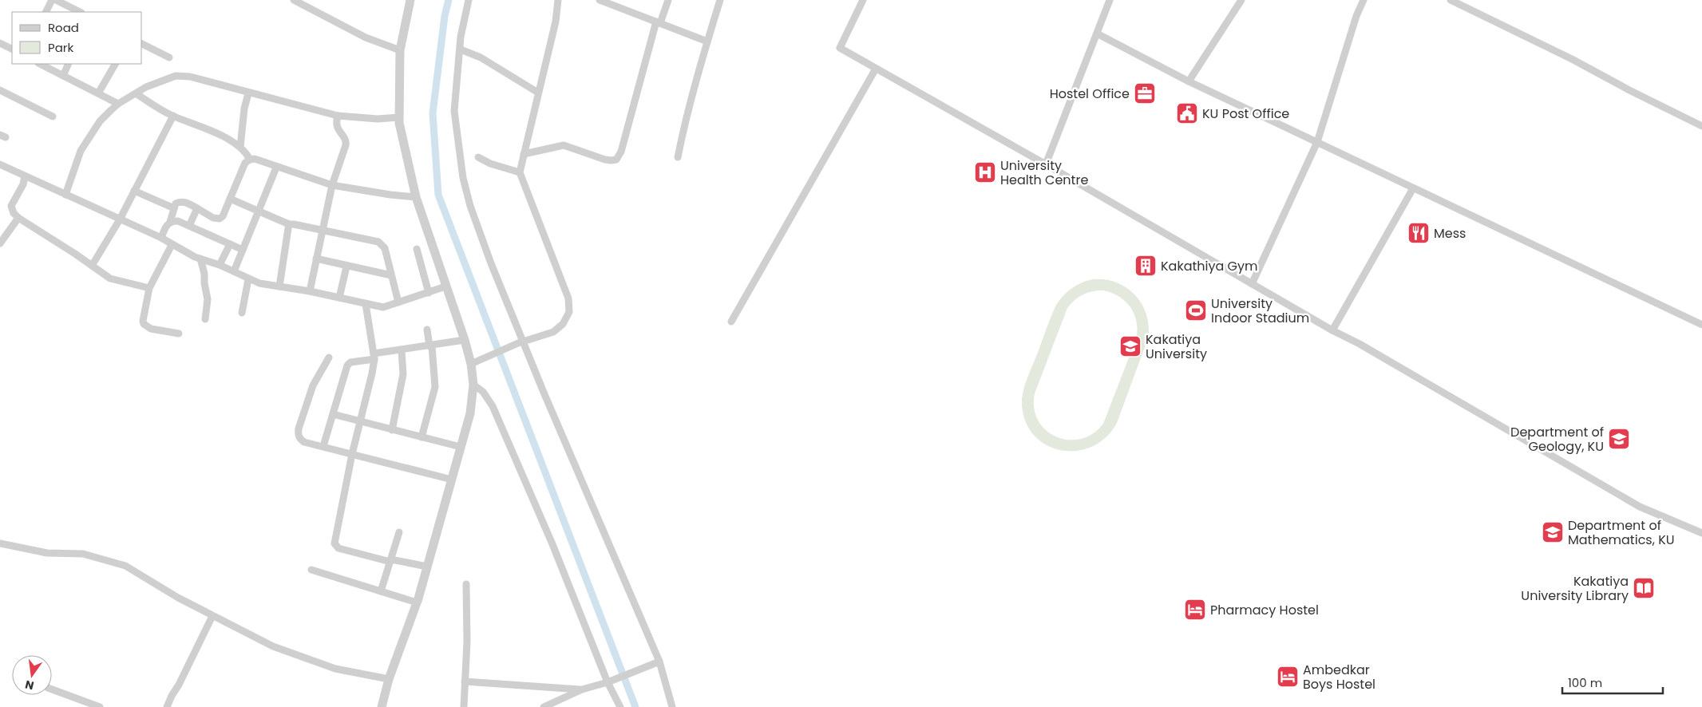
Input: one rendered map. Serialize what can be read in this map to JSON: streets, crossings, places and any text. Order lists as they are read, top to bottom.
{
  "places": {
    "office": ["Hostel Office"],
    "public building": ["KU Post Office"],
    "hospital": ["University Health Centre"],
    "restaurant": ["Mess"],
    "building": ["Kakathiya Gym"],
    "sports": ["University Indoor Stadium"],
    "school or university": ["Kakatiya University", "Department of Geology, KU", "Department of Mathematics, KU"],
    "library": ["Kakatiya University Library"],
    "hotel": ["Pharmacy Hostel", "Ambedkar Boys Hostel"]
  },
  "legend": ["Road", "Park"],
  "scale_bar": "100 m",
  "north": "bottom"
}
